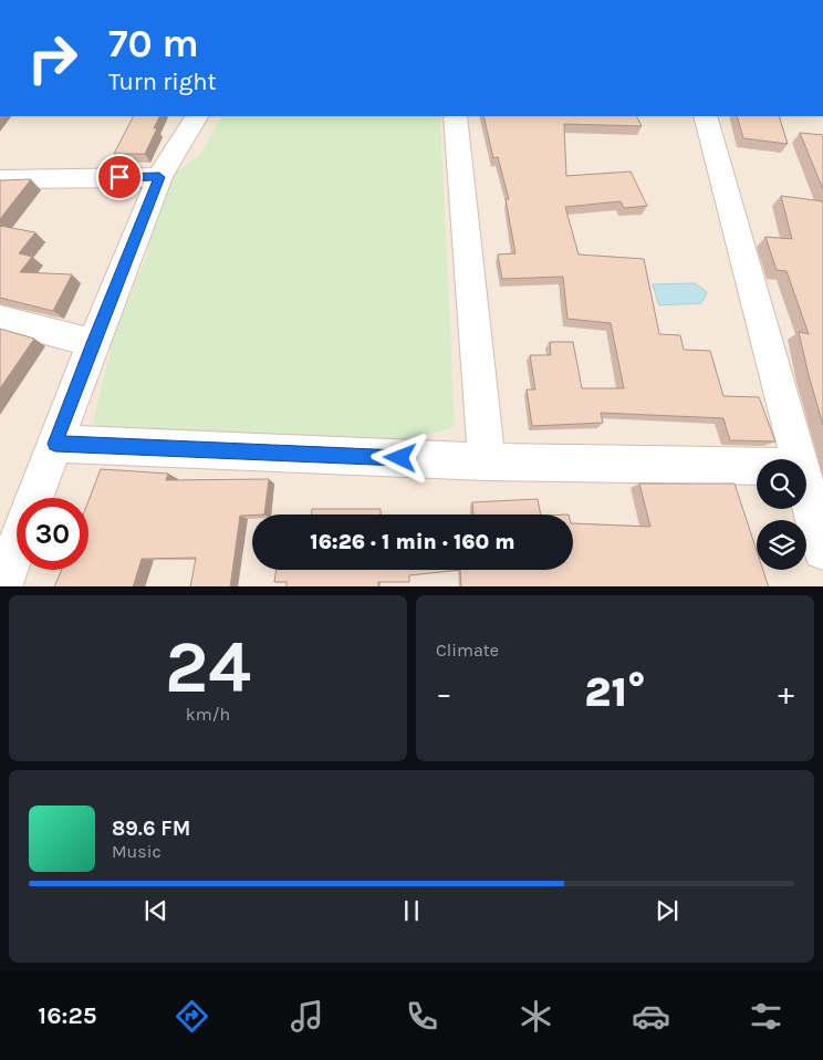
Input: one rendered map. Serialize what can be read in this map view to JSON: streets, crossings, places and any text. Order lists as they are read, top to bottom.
{
  "page": {
    "turn": ["70 m", "Turn right"],
    "limit": "30",
    "trip": "16:26 · 1 min · 160 m",
    "tile": [
      ["24", "km/h"],
      "Climate"
    ],
    "heat": ["−", "21°", "+"],
    "song": ["89.6 FM", "Music"],
    "tabs": "16:25"
  }
}
